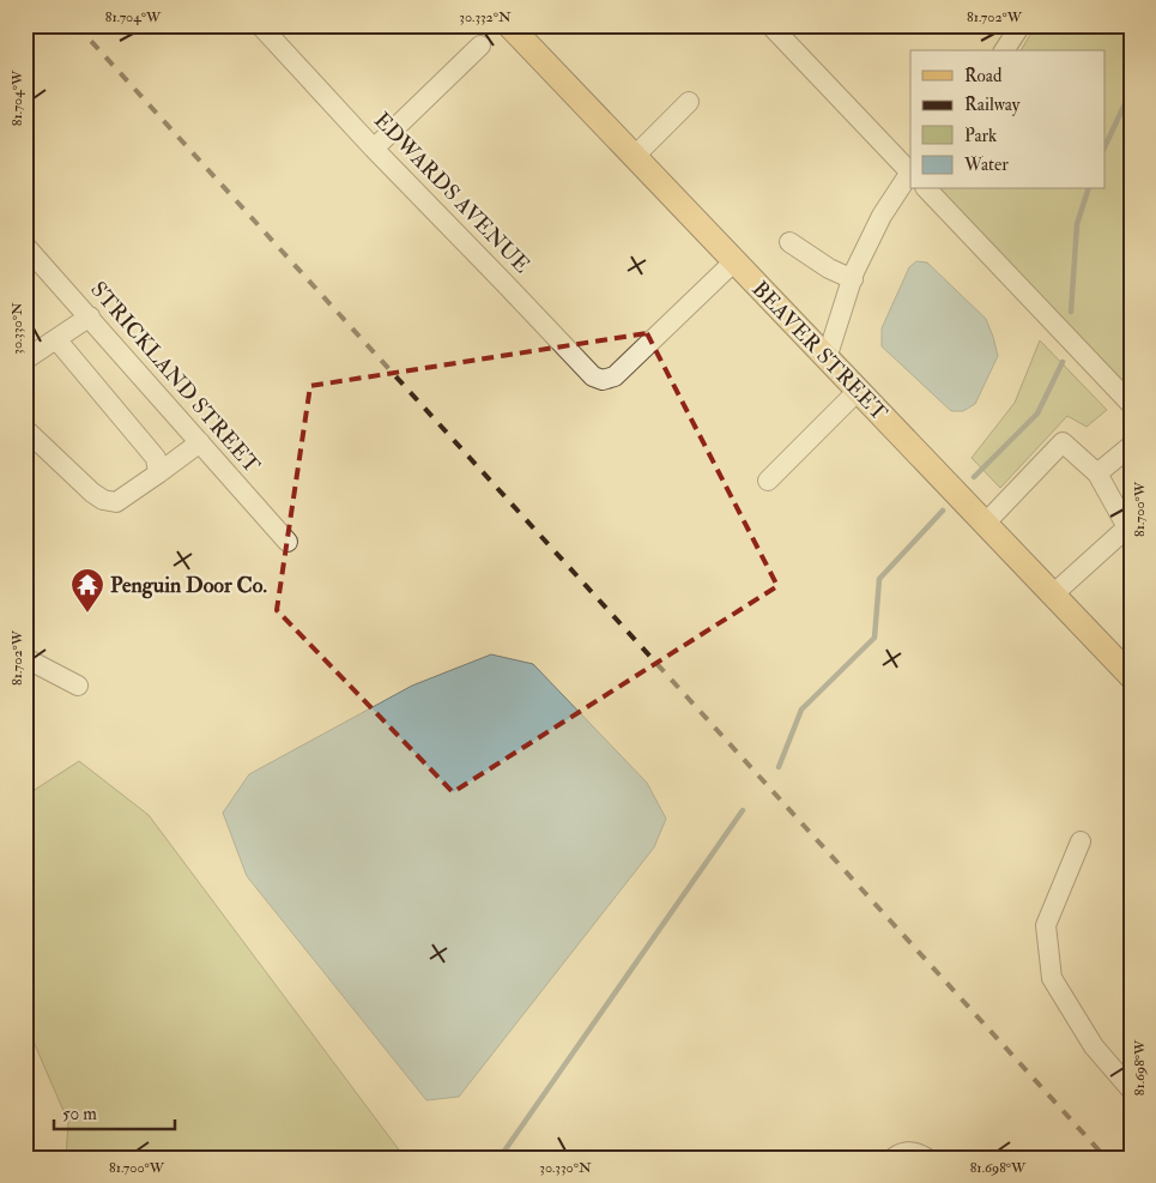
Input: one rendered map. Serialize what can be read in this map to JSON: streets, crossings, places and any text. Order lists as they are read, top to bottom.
{
  "streets": {
    "main road": ["BEAVER STREET"],
    "street": ["EDWARDS AVENUE", "STRICKLAND STREET"]
  },
  "crossings": [
    ["EDWARDS AVENUE", "BEAVER STREET"]
  ],
  "places": {
    "temple": ["Penguin Door Co."]
  },
  "legend": [
    "Road",
    "Railway",
    "Park",
    "Water"
  ],
  "scale_bar": "50 m",
  "coordinates": [
    "81.704°W",
    "30.332°N",
    "81.702°W",
    "30.330°N",
    "81.700°W",
    "81.698°W"
  ]
}
